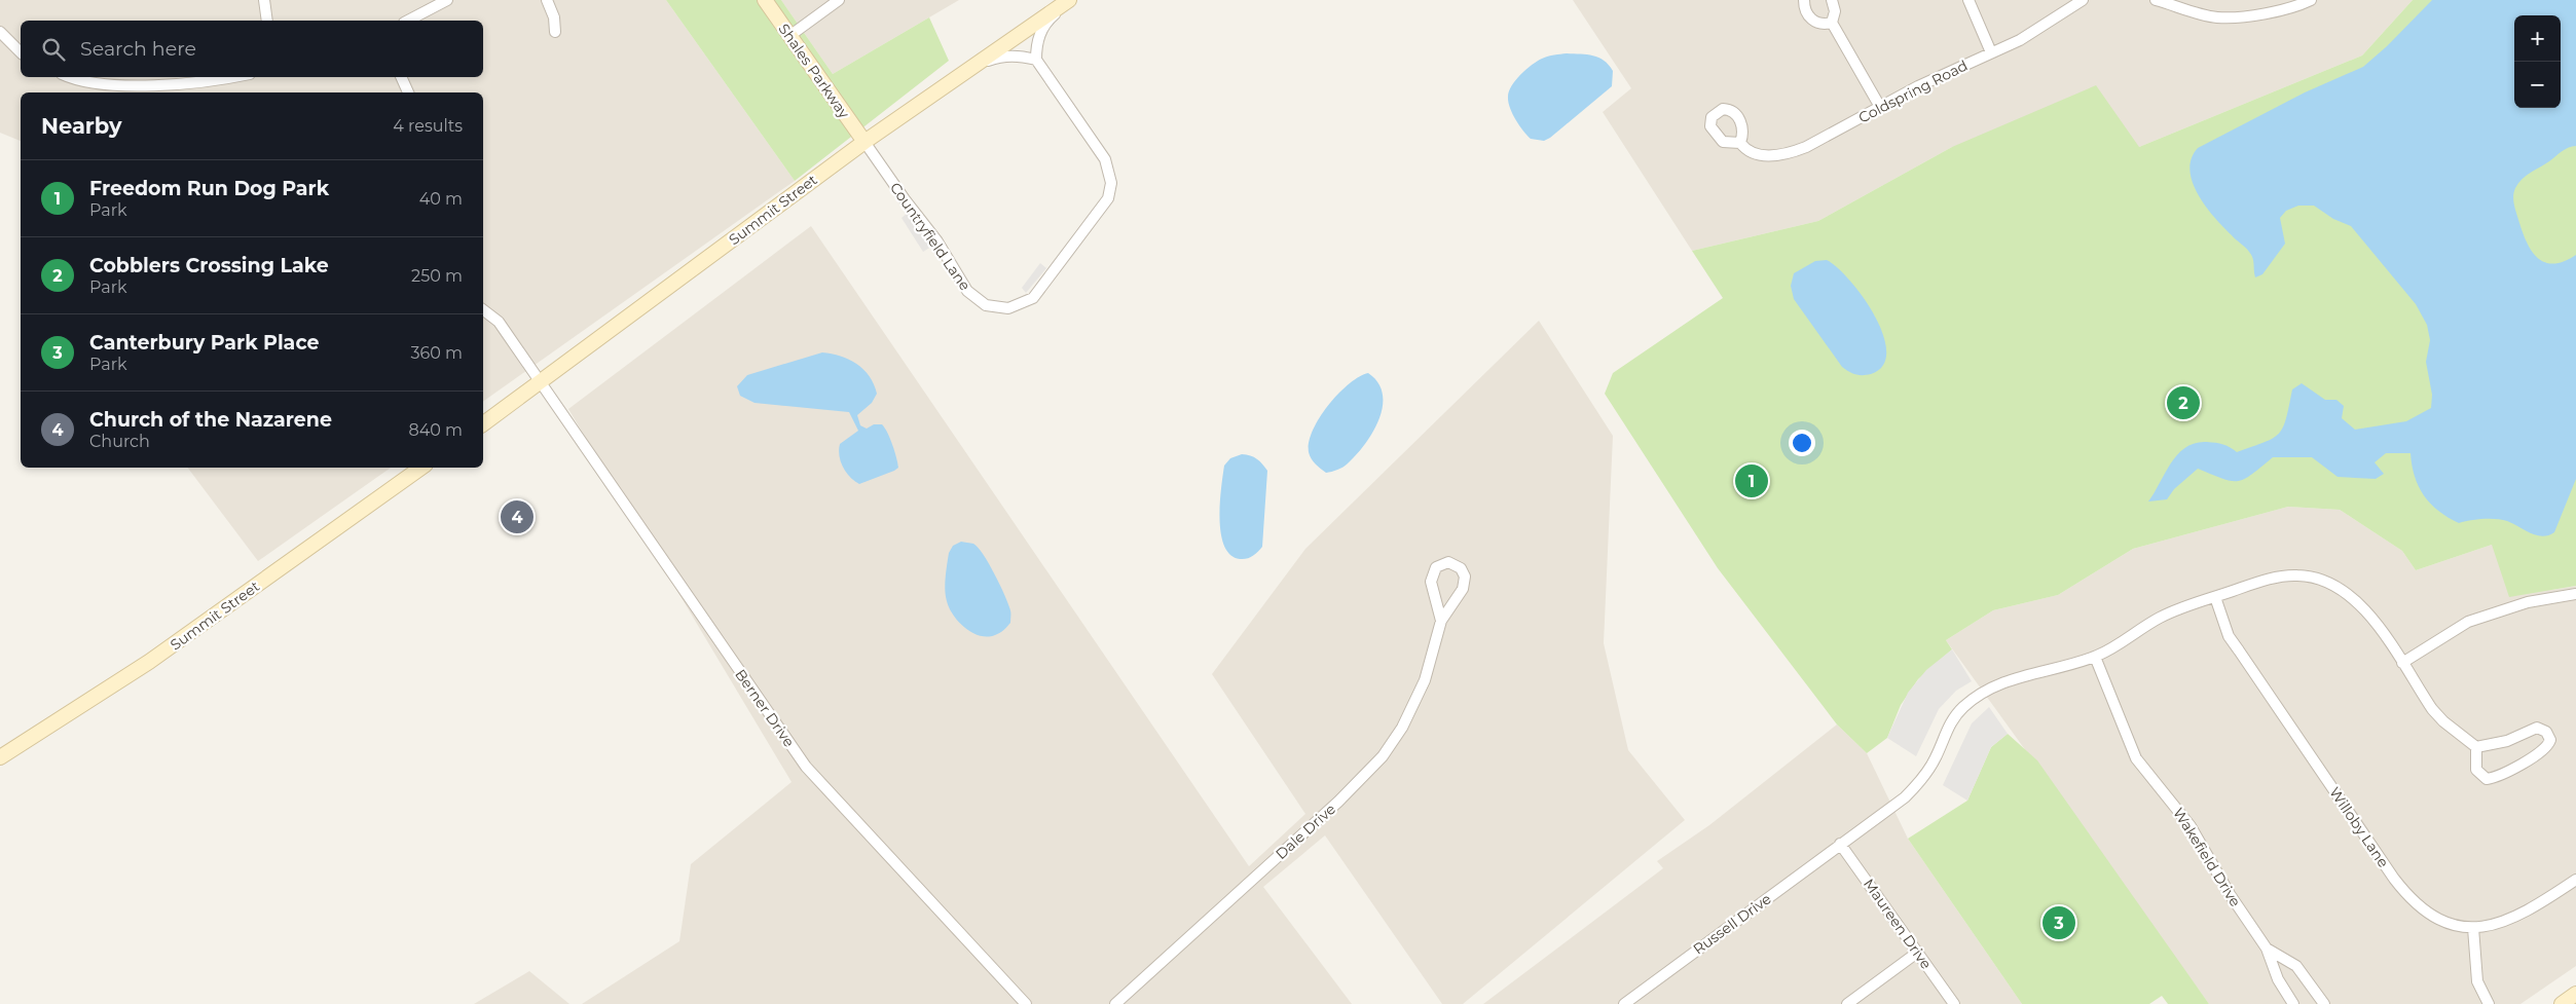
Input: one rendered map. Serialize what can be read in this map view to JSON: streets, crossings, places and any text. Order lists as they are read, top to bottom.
{
  "streets": {
    "main road": ["Shales Parkway", "Summit Street"],
    "street": [
      "Coldspring Road",
      "Countryfield Lane",
      "Berner Drive",
      "Willoby Lane",
      "Dale Drive",
      "Wakefield Drive",
      "Russell Drive",
      "Maureen Drive"
    ]
  },
  "crossings": [
    ["Shales Parkway", "Summit Street"],
    ["Shales Parkway", "Countryfield Lane"],
    ["Summit Street", "Countryfield Lane"],
    ["Summit Street", "Berner Drive"],
    ["Willoby Lane", "Russell Drive"],
    ["Wakefield Drive", "Russell Drive"],
    ["Russell Drive", "Maureen Drive"]
  ],
  "page": {
    "map_buttons": ["+", "−"],
    "search": "Search here",
    "heading": ["Nearby", "4 results"],
    "list": [
      {
        "mark": "1",
        "name": "Freedom Run Dog Park",
        "note": "Park",
        "value": "40 m"
      },
      {
        "mark": "2",
        "name": "Cobblers Crossing Lake",
        "note": "Park",
        "value": "250 m"
      },
      {
        "mark": "3",
        "name": "Canterbury Park Place",
        "note": "Park",
        "value": "360 m"
      },
      {
        "mark": "4",
        "name": "Church of the Nazarene",
        "note": "Church",
        "value": "840 m"
      }
    ],
    "pins": [
      "2",
      "1",
      "4",
      "3"
    ]
  }
}
